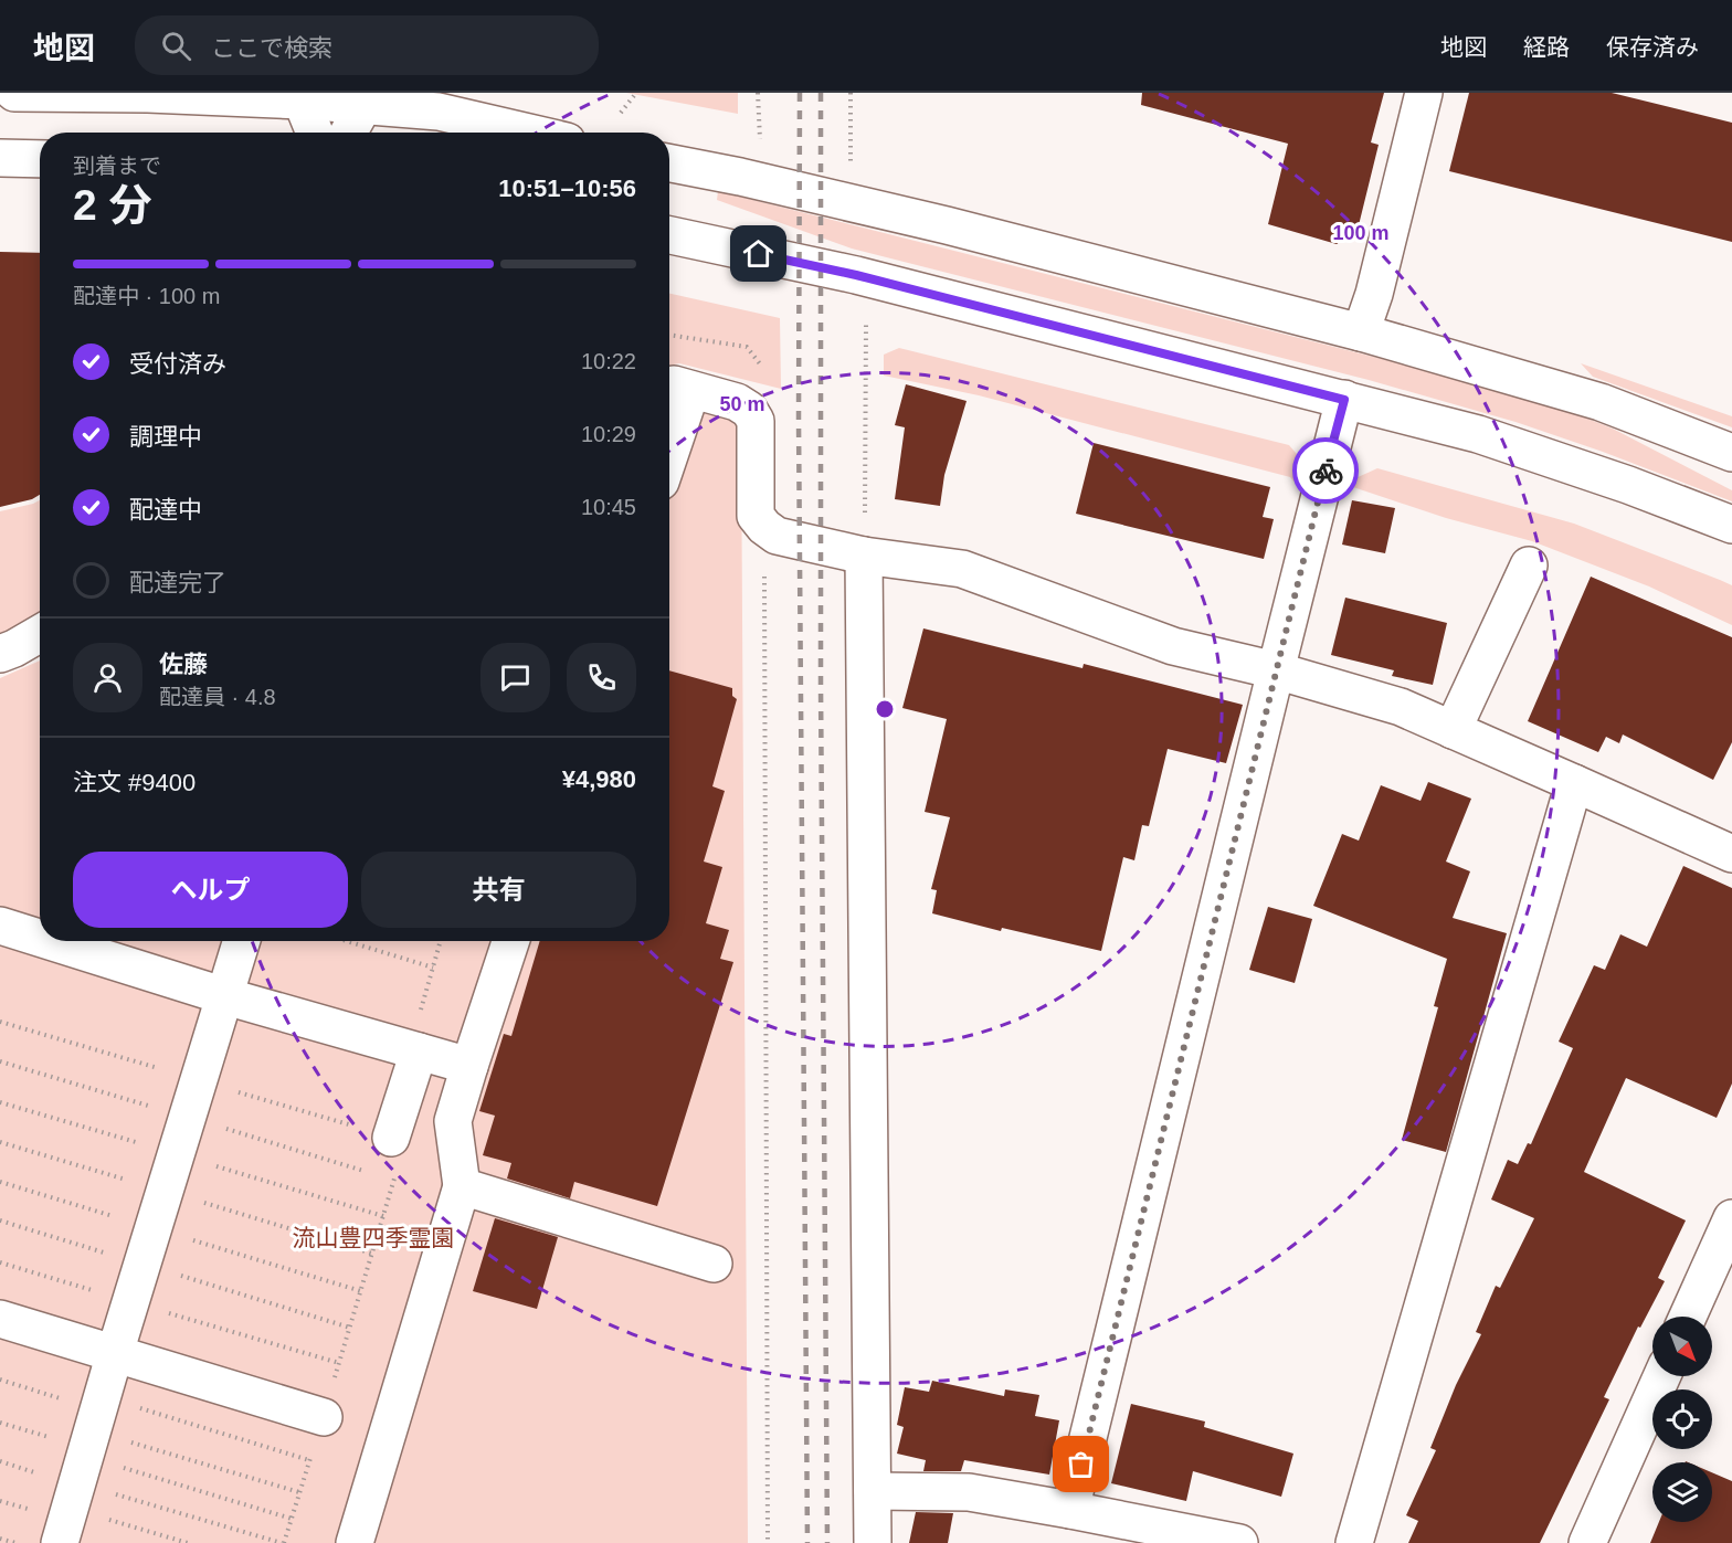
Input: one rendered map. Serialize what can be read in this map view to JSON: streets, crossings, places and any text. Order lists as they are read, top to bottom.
{
  "parks": ["流山豊四季霊園"],
  "north": "bottom right",
  "page": {
    "header": "地図",
    "search": "ここで検索",
    "nav": ["地図", "経路", "保存済み"],
    "heading": ["2 分", "到着まで", "10:51–10:56"],
    "panel": [
      "佐藤",
      "配達員 · 4.8",
      "注文 #9400",
      "¥4,980"
    ],
    "bar": "配達中 · 100 m",
    "list": [
      ["受付済み", "10:22"],
      ["調理中", "10:29"],
      ["配達中", "10:45"],
      "配達完了"
    ],
    "buttons": ["ヘルプ", "共有"]
  },
  "rings": ["100 m", "50 m"]
}
